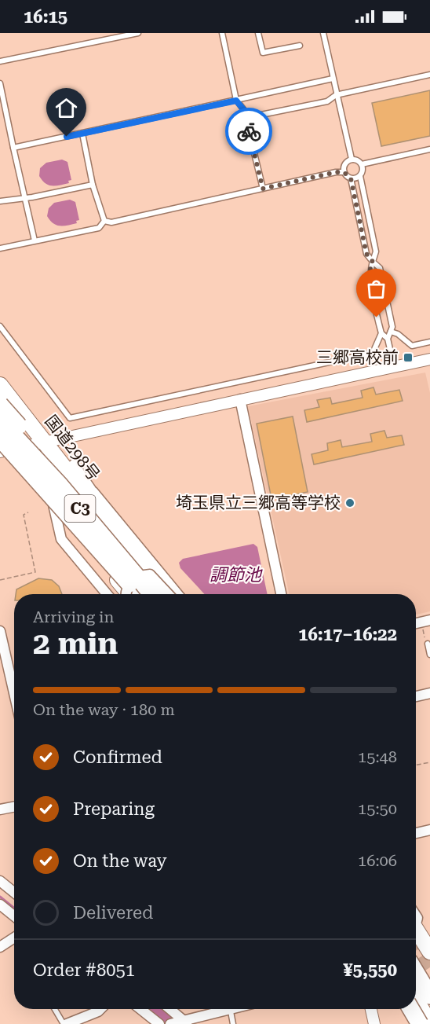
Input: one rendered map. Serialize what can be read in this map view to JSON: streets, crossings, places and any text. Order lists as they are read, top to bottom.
{
  "streets": {
    "highway": ["国道298号", "C3"]
  },
  "water": ["調節池"],
  "places": {
    "transit": ["三郷高校前"],
    "other": ["埼玉県立三郷高等学校"]
  },
  "page": {
    "status": "16:15",
    "heading": ["2 min", "Arriving in", "16:17–16:22"],
    "panel": ["Order #8051", "¥5,550"],
    "bar": "On the way · 180 m",
    "list": [
      ["Confirmed", "15:48"],
      ["Preparing", "15:50"],
      ["On the way", "16:06"],
      "Delivered"
    ]
  }
}
